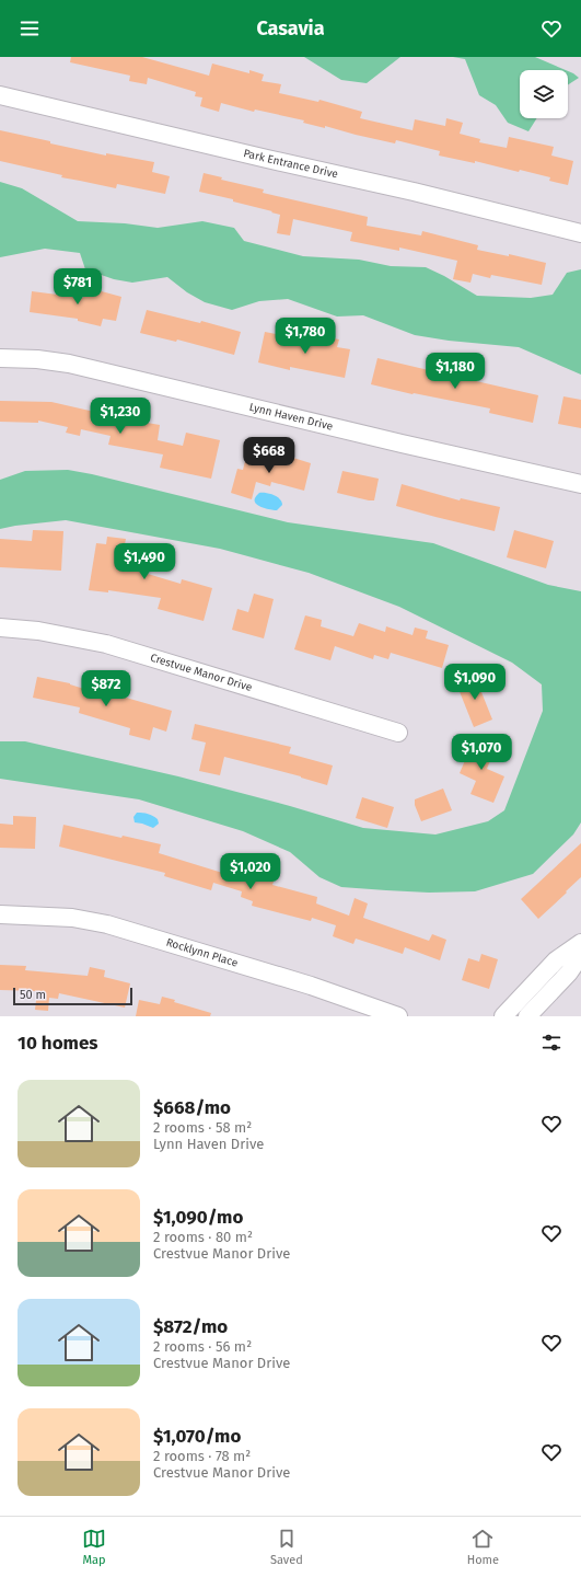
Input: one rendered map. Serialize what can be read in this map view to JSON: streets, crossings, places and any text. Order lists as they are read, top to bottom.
{
  "streets": {
    "street": [
      "Park Entrance Drive",
      "Lynn Haven Drive",
      "Crestvue Manor Drive",
      "Rocklynn Place"
    ]
  },
  "scale_bar": "50 m",
  "page": {
    "header": "Casavia",
    "price": [
      "$781",
      "$1,780",
      "$1,180",
      "$1,230",
      "$668",
      "$1,490",
      "$1,090",
      "$872",
      "$1,070",
      "$1,020"
    ],
    "scale": "50 m",
    "heading": "10 homes",
    "list": [
      {
        "name": "$668/mo",
        "note": "2 rooms · 58 m² · Lynn Haven Drive"
      },
      {
        "name": "$1,090/mo",
        "note": "2 rooms · 80 m² · Crestvue Manor Drive"
      },
      {
        "name": "$872/mo",
        "note": "2 rooms · 56 m² · Crestvue Manor Drive"
      },
      {
        "name": "$1,070/mo",
        "note": "2 rooms · 78 m² · Crestvue Manor Drive"
      }
    ],
    "tabs": ["Map", "Saved", "Home"]
  }
}
